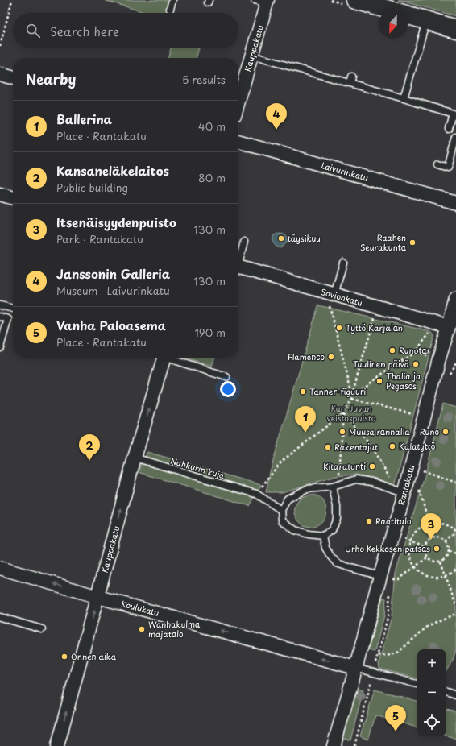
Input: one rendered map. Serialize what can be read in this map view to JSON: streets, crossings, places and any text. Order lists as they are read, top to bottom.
{
  "streets": {
    "street": [
      "Kauppakatu",
      "Laivurinkatu",
      "Sovionkatu",
      "Rantakatu",
      "Koulukatu"
    ],
    "lane": ["Nahkurin kuja"]
  },
  "crossings": [
    ["Kauppakatu", "Nahkurin kuja"],
    ["Kauppakatu", "Koulukatu"],
    ["Sovionkatu", "Rantakatu"],
    ["Rantakatu", "Koulukatu"]
  ],
  "one_way": ["Kauppakatu", "Koulukatu"],
  "parks": ["Kari Juvan veistospuisto"],
  "places": [
    "täysikuu",
    "Raahen Seurakunta",
    "Tyttö Karjalan",
    "Runotar",
    "Flamenco",
    "Tuulinen päivä",
    "Thalia ja Pegasos",
    "Tanner-figuuri",
    "Muusa rannalla",
    "Runo",
    "Kalatyttö",
    "Rakentajat",
    "Kitaratunti",
    "Raatitalo",
    "Urho Kekkosen patsas",
    "Wanhakulma majatalo",
    "Onnen aika"
  ],
  "north": "bottom",
  "page": {
    "search": "Search here",
    "heading": ["Nearby", "5 results"],
    "list": [
      {
        "mark": "1",
        "name": "Ballerina",
        "note": "Place · Rantakatu",
        "value": "40 m"
      },
      {
        "mark": "2",
        "name": "Kansaneläkelaitos",
        "note": "Public building",
        "value": "80 m"
      },
      {
        "mark": "3",
        "name": "Itsenäisyydenpuisto",
        "note": "Park · Rantakatu",
        "value": "130 m"
      },
      {
        "mark": "4",
        "name": "Janssonin Galleria",
        "note": "Museum · Laivurinkatu",
        "value": "130 m"
      },
      {
        "mark": "5",
        "name": "Vanha Paloasema",
        "note": "Place · Rantakatu",
        "value": "190 m"
      }
    ],
    "pins": [
      "4",
      "1",
      "2",
      "3",
      "5"
    ],
    "map_buttons": ["+", "−"]
  }
}
